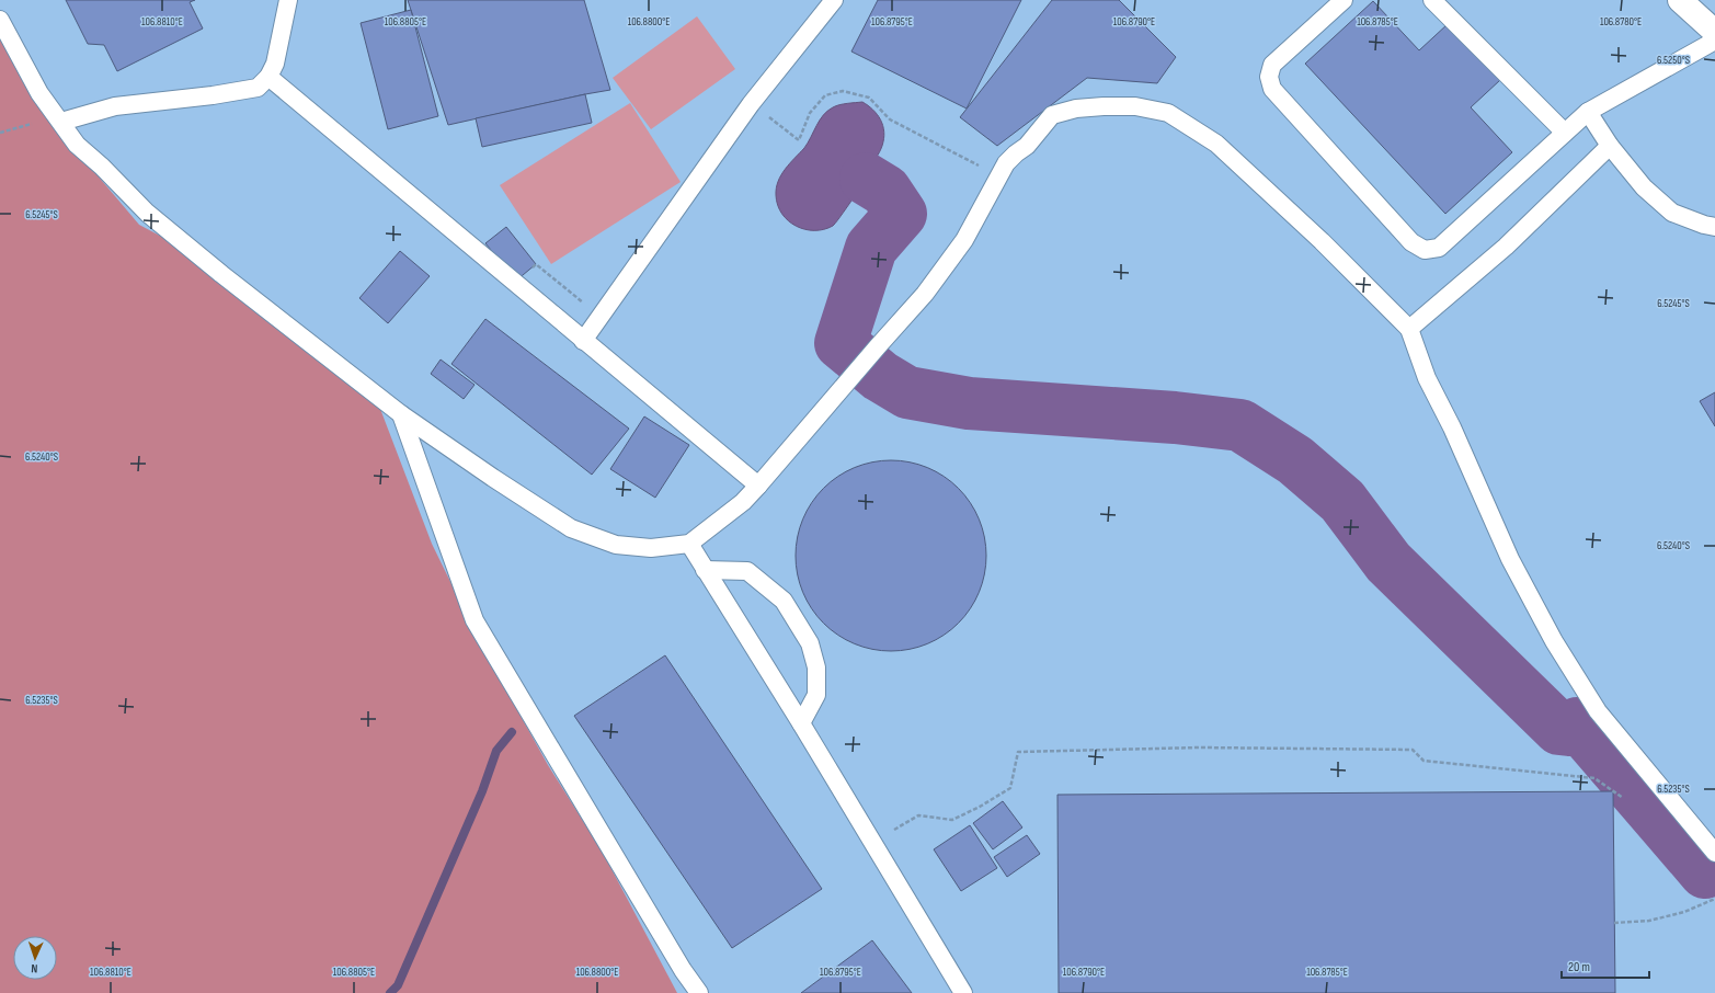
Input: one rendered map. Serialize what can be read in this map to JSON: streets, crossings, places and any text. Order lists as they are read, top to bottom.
{
  "scale_bar": "20 m",
  "north": "bottom",
  "coordinates": [
    "106.8810°E",
    "106.8805°E",
    "106.8800°E",
    "106.8795°E",
    "106.8790°E",
    "106.8785°E",
    "106.8780°E",
    "6.5250°S",
    "6.5245°S",
    "6.5240°S",
    "6.5235°S"
  ]
}
